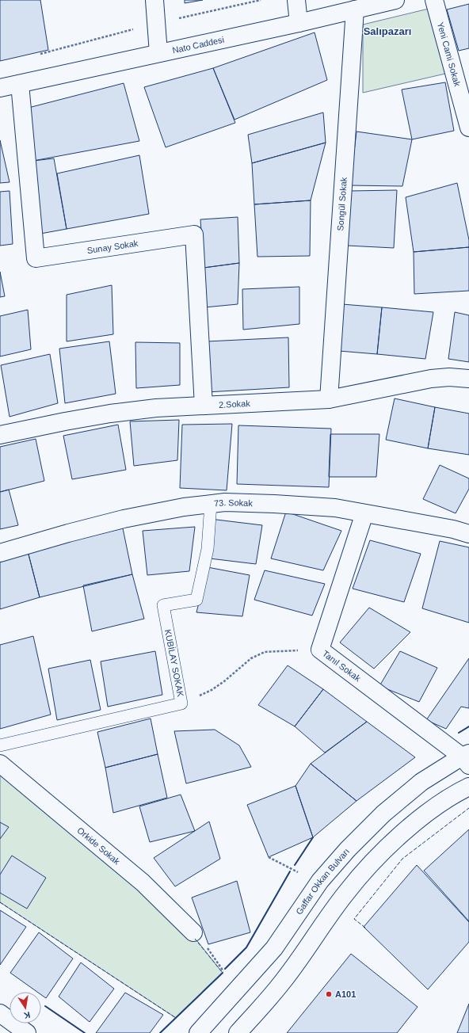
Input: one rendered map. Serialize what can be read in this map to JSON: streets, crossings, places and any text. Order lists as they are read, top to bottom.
{
  "streets": {
    "street": [
      "Nato Caddesi",
      "Yeni Cami Sokak",
      "Songül Sokak",
      "Sunay Sokak",
      "2.Sokak",
      "73. Sokak",
      "Tanıl Sokak",
      "Orkide Sokak",
      "Gaffar Okkan Bulvarı"
    ],
    "lane": ["KUBİLAY SOKAK"]
  },
  "crossings": [
    ["Nato Caddesi", "Songül Sokak"],
    ["Nato Caddesi", "Sunay Sokak"],
    ["Songül Sokak", "2.Sokak"],
    ["Sunay Sokak", "2.Sokak"],
    ["73. Sokak", "KUBİLAY SOKAK"],
    ["73. Sokak", "Tanıl Sokak"],
    ["Tanıl Sokak", "Gaffar Okkan Bulvarı"]
  ],
  "districts": ["Salıpazarı"],
  "places": ["A101"],
  "north": "bottom"
}
